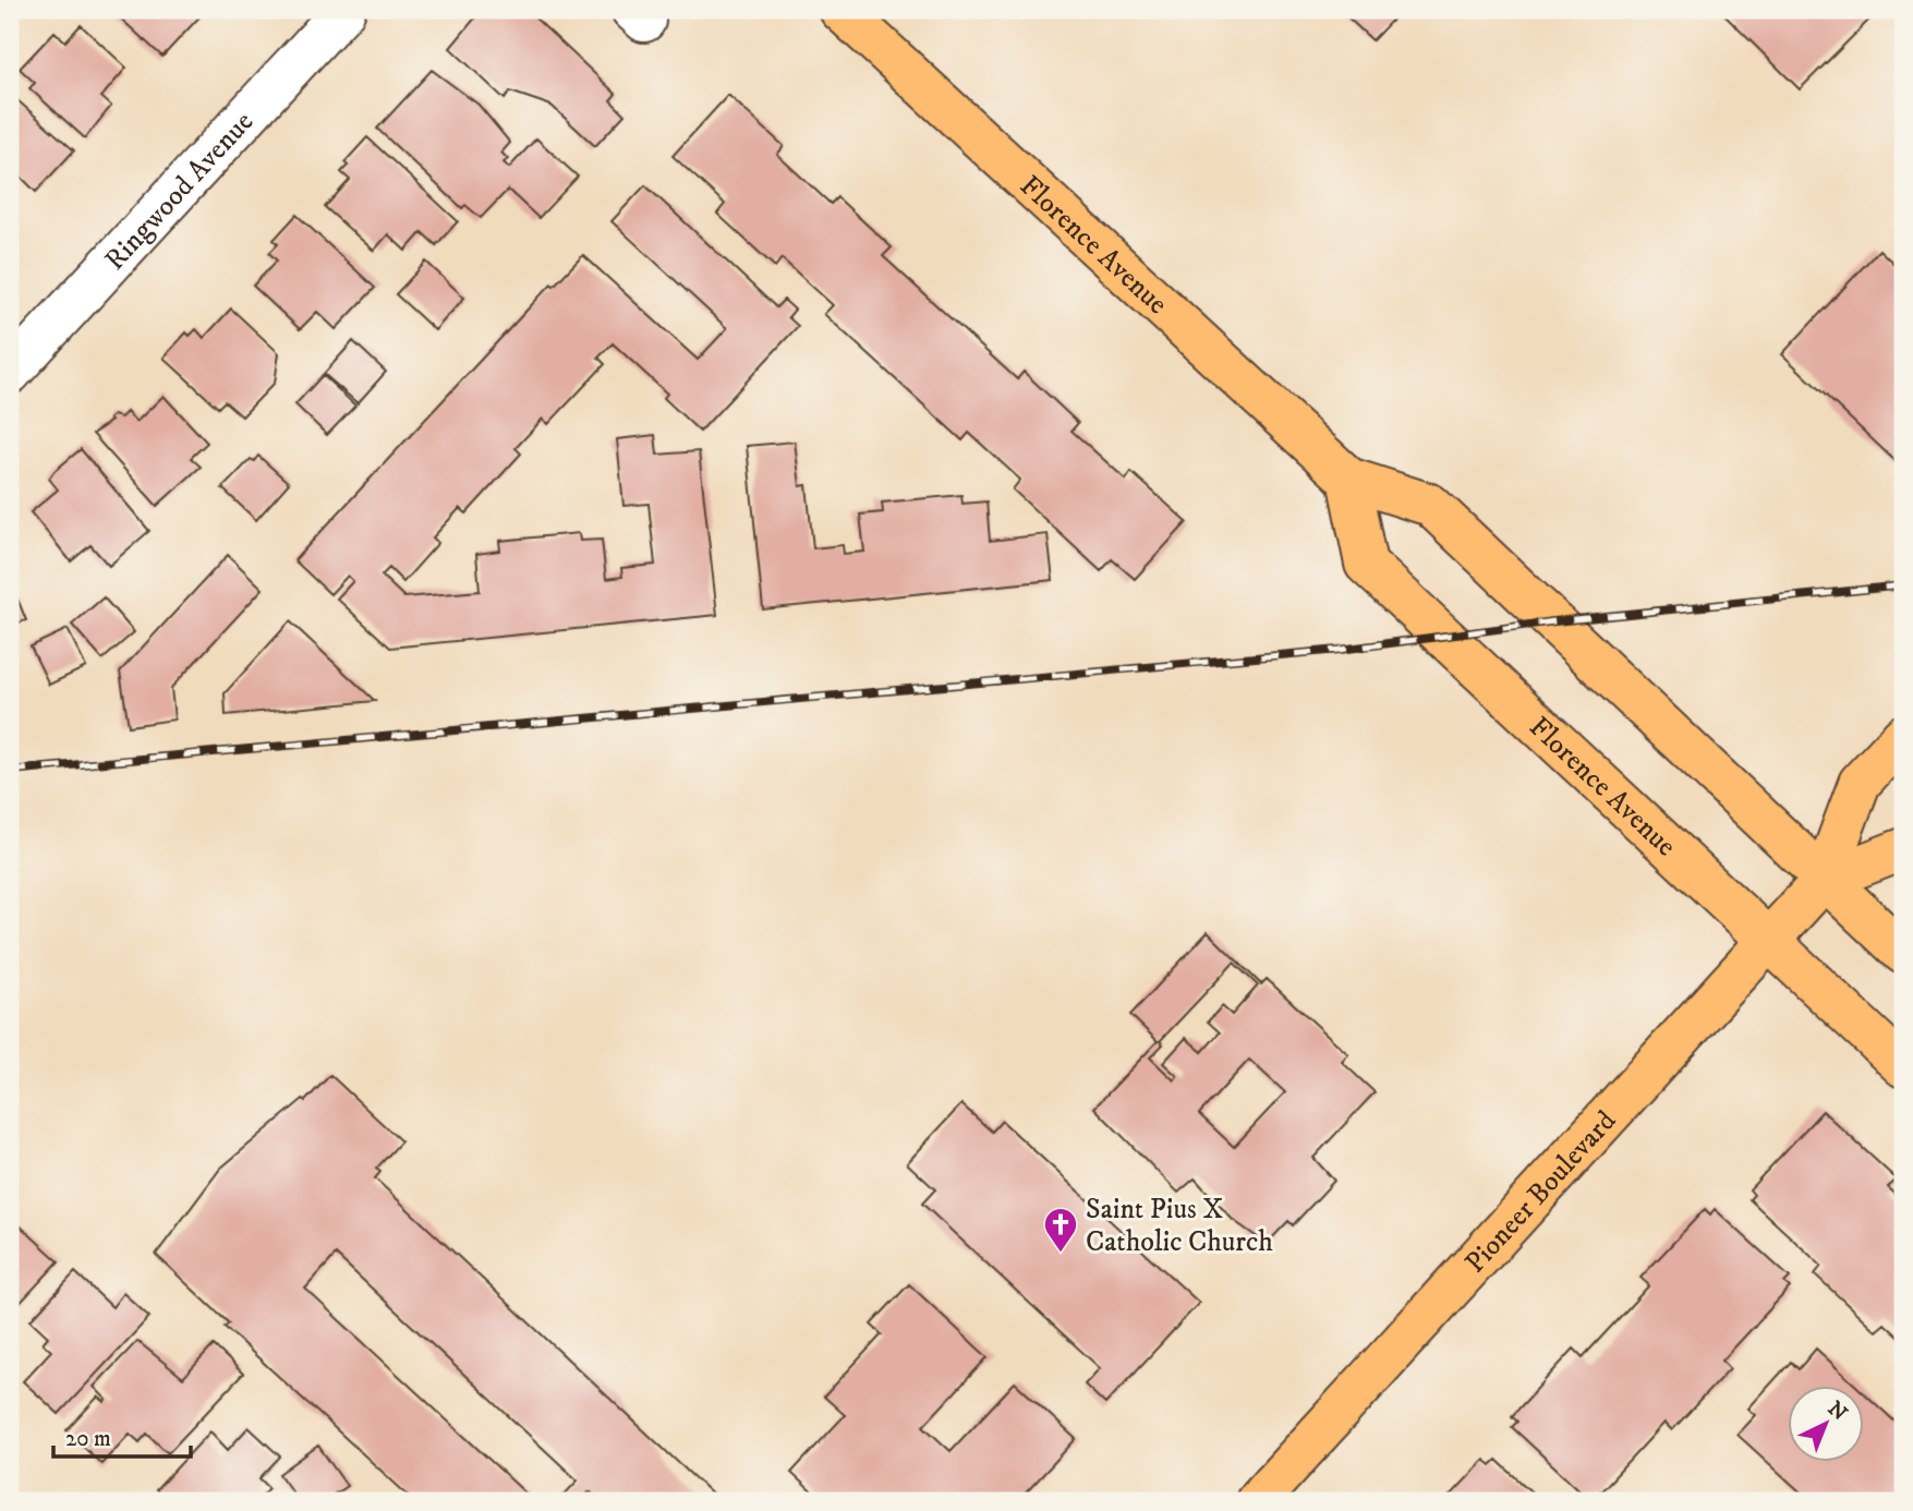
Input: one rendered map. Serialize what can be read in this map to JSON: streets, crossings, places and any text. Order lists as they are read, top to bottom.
{
  "streets": {
    "main road": ["Florence Avenue", "Pioneer Boulevard"],
    "street": ["Ringwood Avenue"]
  },
  "crossings": [
    ["Florence Avenue", "Pioneer Boulevard"]
  ],
  "places": {
    "church": ["Saint Pius X Catholic Church"]
  },
  "scale_bar": "20 m",
  "north": "top right"
}
